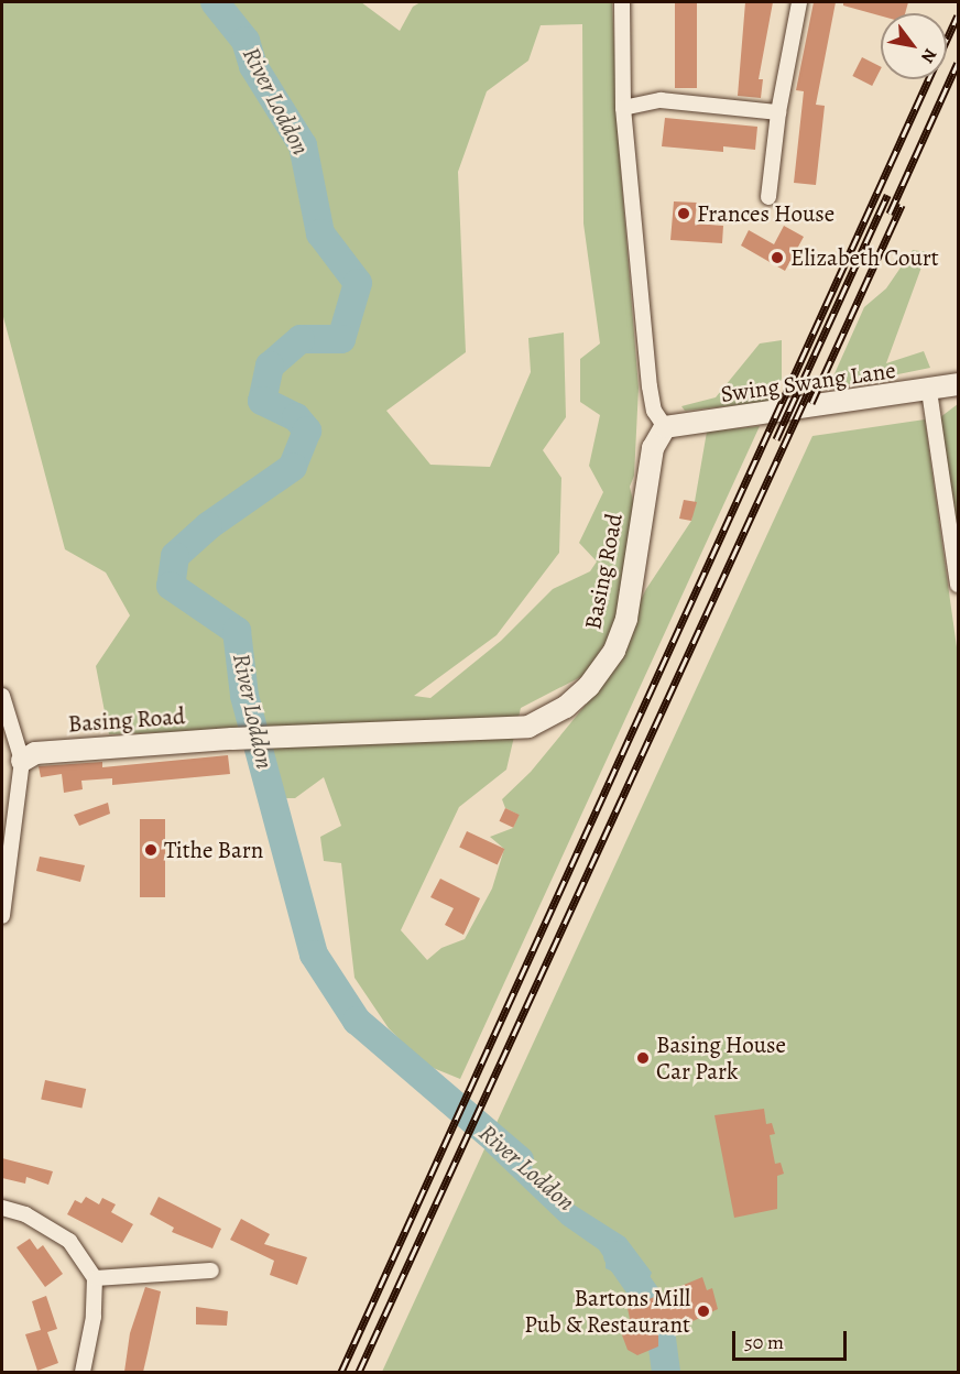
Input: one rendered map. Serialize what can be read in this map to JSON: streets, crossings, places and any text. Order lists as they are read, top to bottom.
{
  "streets": {
    "street": ["Swing Swang Lane", "Basing Road"]
  },
  "crossings": [
    ["Swing Swang Lane", "Basing Road"]
  ],
  "water": ["River Loddon"],
  "places": [
    "Frances House",
    "Elizabeth Court",
    "Tithe Barn",
    "Basing House Car Park",
    "Bartons Mill Pub & Restaurant"
  ],
  "scale_bar": "50 m",
  "north": "bottom right"
}
